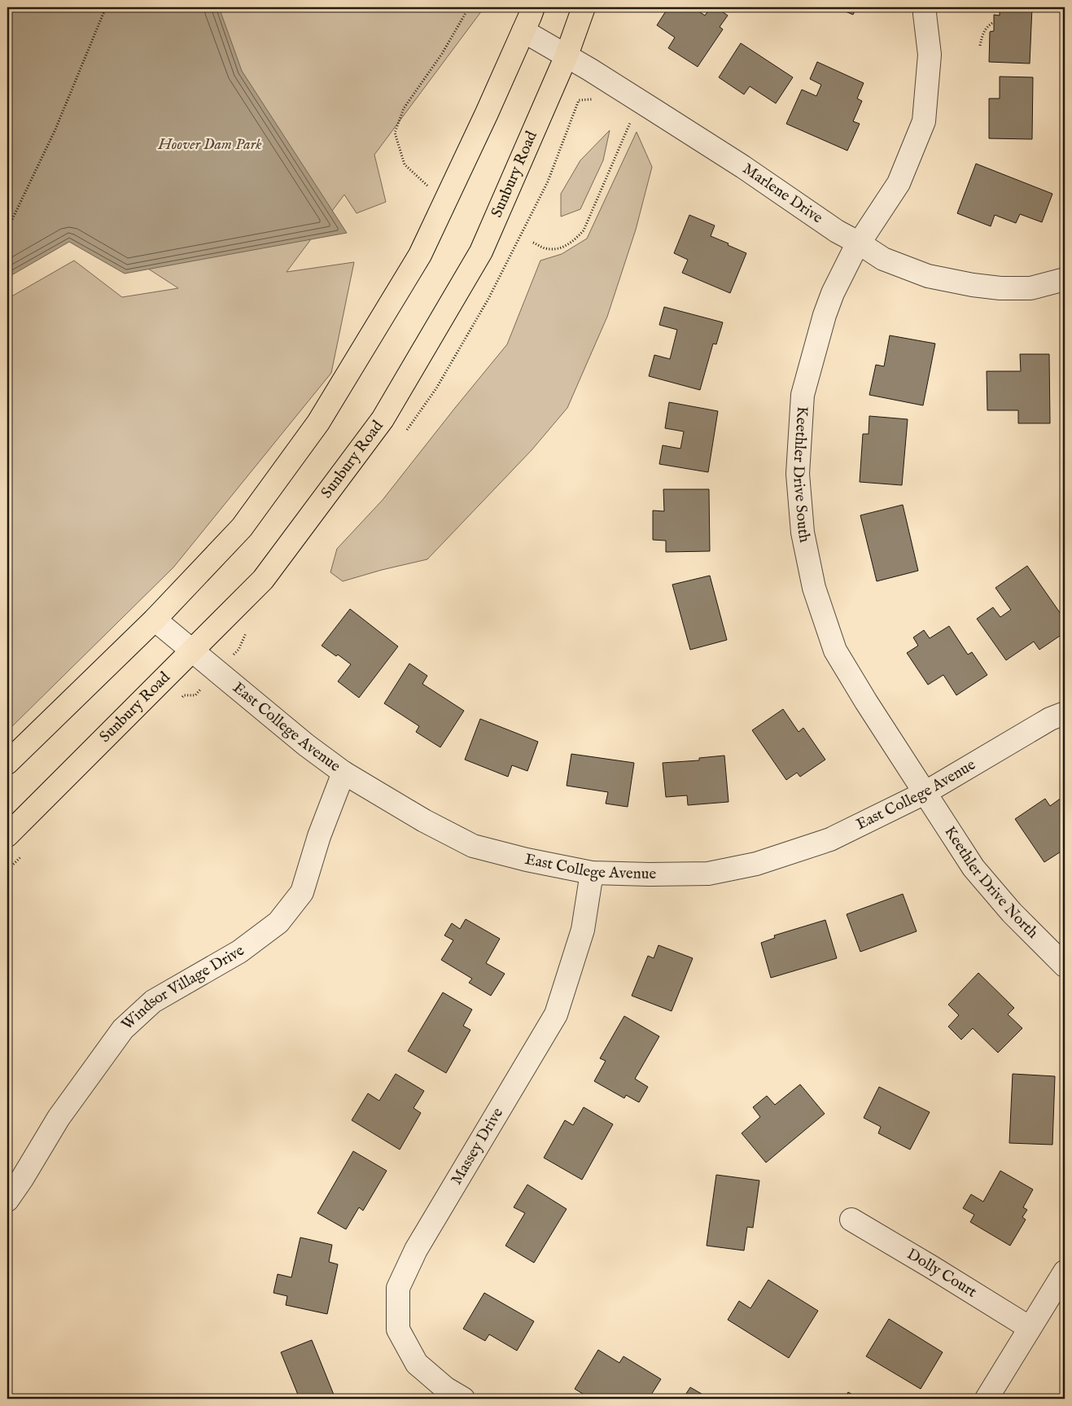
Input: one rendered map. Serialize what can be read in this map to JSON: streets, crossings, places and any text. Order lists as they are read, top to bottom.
{
  "streets": {
    "main road": ["Sunbury Road"],
    "street": [
      "Marlene Drive",
      "Keethler Drive South",
      "East College Avenue",
      "Keethler Drive North",
      "Windsor Village Drive",
      "Massey Drive",
      "Dolly Court"
    ]
  },
  "crossings": [
    ["Sunbury Road", "Marlene Drive"],
    ["Sunbury Road", "East College Avenue"],
    ["Marlene Drive", "Keethler Drive South"],
    ["Keethler Drive South", "East College Avenue"],
    ["Keethler Drive South", "Keethler Drive North"],
    ["East College Avenue", "Keethler Drive North"],
    ["East College Avenue", "Windsor Village Drive"],
    ["East College Avenue", "Massey Drive"]
  ],
  "parks": ["Hoover Dam Park"]
}
